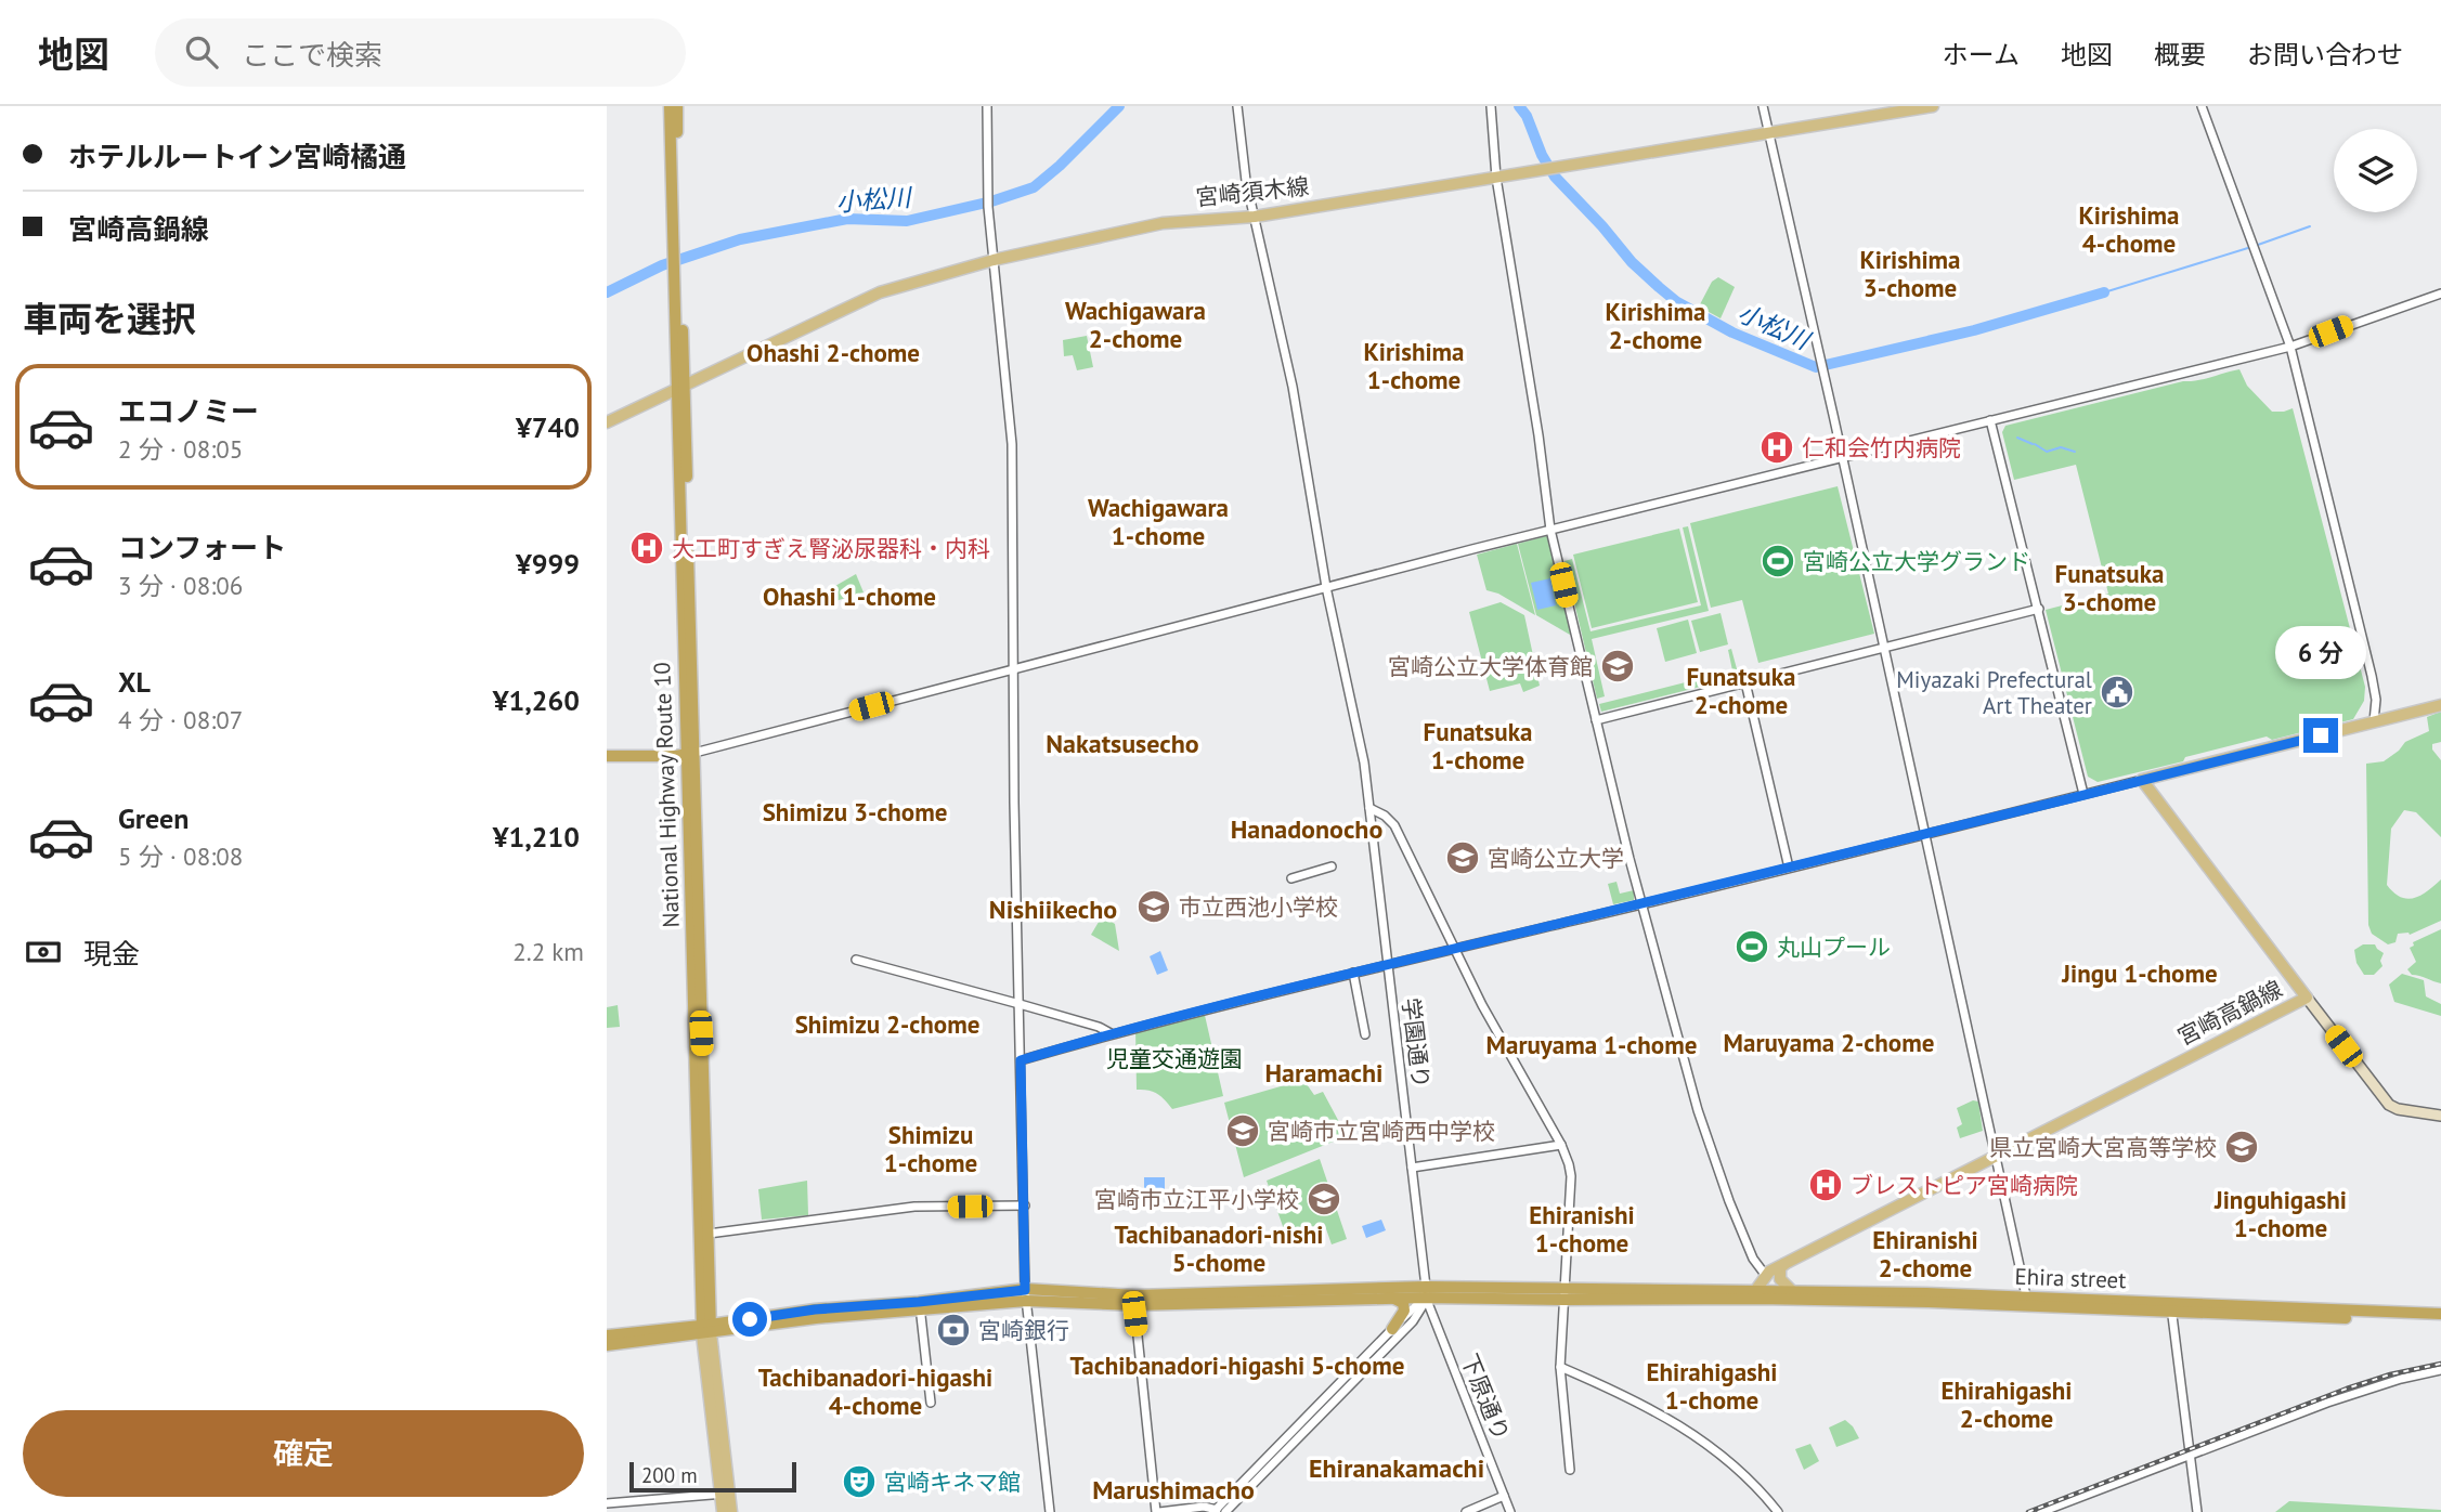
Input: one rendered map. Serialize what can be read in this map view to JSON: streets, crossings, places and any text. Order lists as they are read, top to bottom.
{
  "streets": {
    "highway": ["National Highway Route 10", "Ehira street"],
    "main road": ["宮崎須木線", "宮崎高鍋線"],
    "street": ["学園通り", "下原通り"]
  },
  "crossings": [
    ["宮崎須木線", "National Highway Route 10"],
    ["宮崎須木線", "学園通り"],
    ["宮崎高鍋線", "Ehira street"],
    ["学園通り", "Ehira street"],
    ["学園通り", "下原通り"],
    ["Ehira street", "下原通り"]
  ],
  "districts": [
    "Kirishima 4-chome",
    "Kirishima 3-chome",
    "Wachigawara 2-chome",
    "Kirishima 2-chome",
    "Kirishima 1-chome",
    "Ohashi 2-chome",
    "Wachigawara 1-chome",
    "Funatsuka 3-chome",
    "Ohashi 1-chome",
    "Funatsuka 2-chome",
    "Funatsuka 1-chome",
    "Nakatsusecho",
    "Shimizu 3-chome",
    "Hanadonocho",
    "Nishiikecho",
    "Jingu 1-chome",
    "Shimizu 2-chome",
    "Maruyama 2-chome",
    "Maruyama 1-chome",
    "Haramachi",
    "Shimizu 1-chome",
    "Jinguhigashi 1-chome",
    "Ehiranishi 1-chome",
    "Tachibanadori-nishi 5-chome",
    "Ehiranishi 2-chome",
    "Tachibanadori-higashi 5-chome",
    "Ehirahigashi 1-chome",
    "Tachibanadori-higashi 4-chome",
    "Ehirahigashi 2-chome",
    "Ehiranakamachi",
    "Marushimacho"
  ],
  "water": ["小松川"],
  "parks": ["児童交通遊園"],
  "places": {
    "hospital": ["仁和会竹内病院", "大工町すぎえ腎泌尿器科・内科", "ブレストピア宮崎病院"],
    "sports": ["宮崎公立大学グランド", "丸山プール"],
    "school or university": [
      "宮崎公立大学体育館",
      "宮崎公立大学",
      "市立西池小学校",
      "宮崎市立宮崎西中学校",
      "県立宮崎大宮高等学校",
      "宮崎市立江平小学校"
    ],
    "public building": ["Miyazaki Prefectural Art Theater"],
    "bank": ["宮崎銀行"],
    "theatre": ["宮崎キネマ館"]
  },
  "scale_bar": "200 m",
  "page": {
    "header": "地図",
    "search": "ここで検索",
    "nav": [
      "ホーム",
      "地図",
      "概要",
      "お問い合わせ"
    ],
    "banner": ["ホテルルートイン宮崎橘通", "宮崎高鍋線"],
    "heading": "車両を選択",
    "list": [
      {
        "name": "エコノミー",
        "note": "2 分 · 08:05",
        "value": "¥740"
      },
      {
        "name": "コンフォート",
        "note": "3 分 · 08:06",
        "value": "¥999"
      },
      {
        "name": "XL",
        "note": "4 分 · 08:07",
        "value": "¥1,260"
      },
      {
        "name": "Green",
        "note": "5 分 · 08:08",
        "value": "¥1,210"
      }
    ],
    "bubble": "6 分",
    "pay": ["現金", "2.2 km"],
    "buttons": "確定",
    "scale": "200 m"
  }
}
